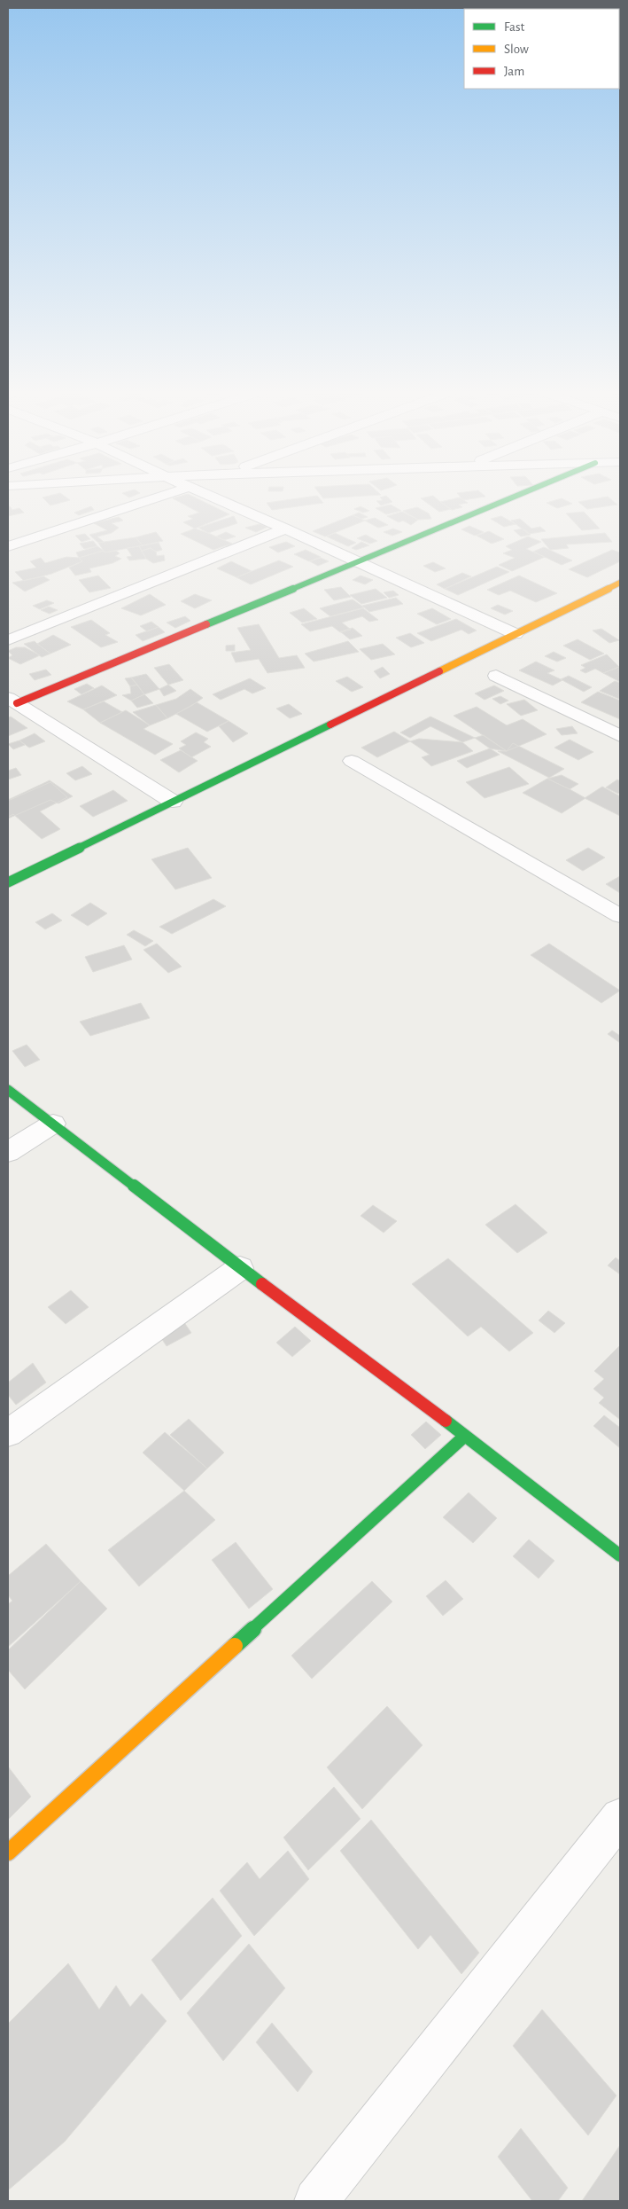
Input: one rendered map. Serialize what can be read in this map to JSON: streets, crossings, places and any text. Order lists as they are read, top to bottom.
{
  "legend": ["Fast", "Slow", "Jam"]
}
